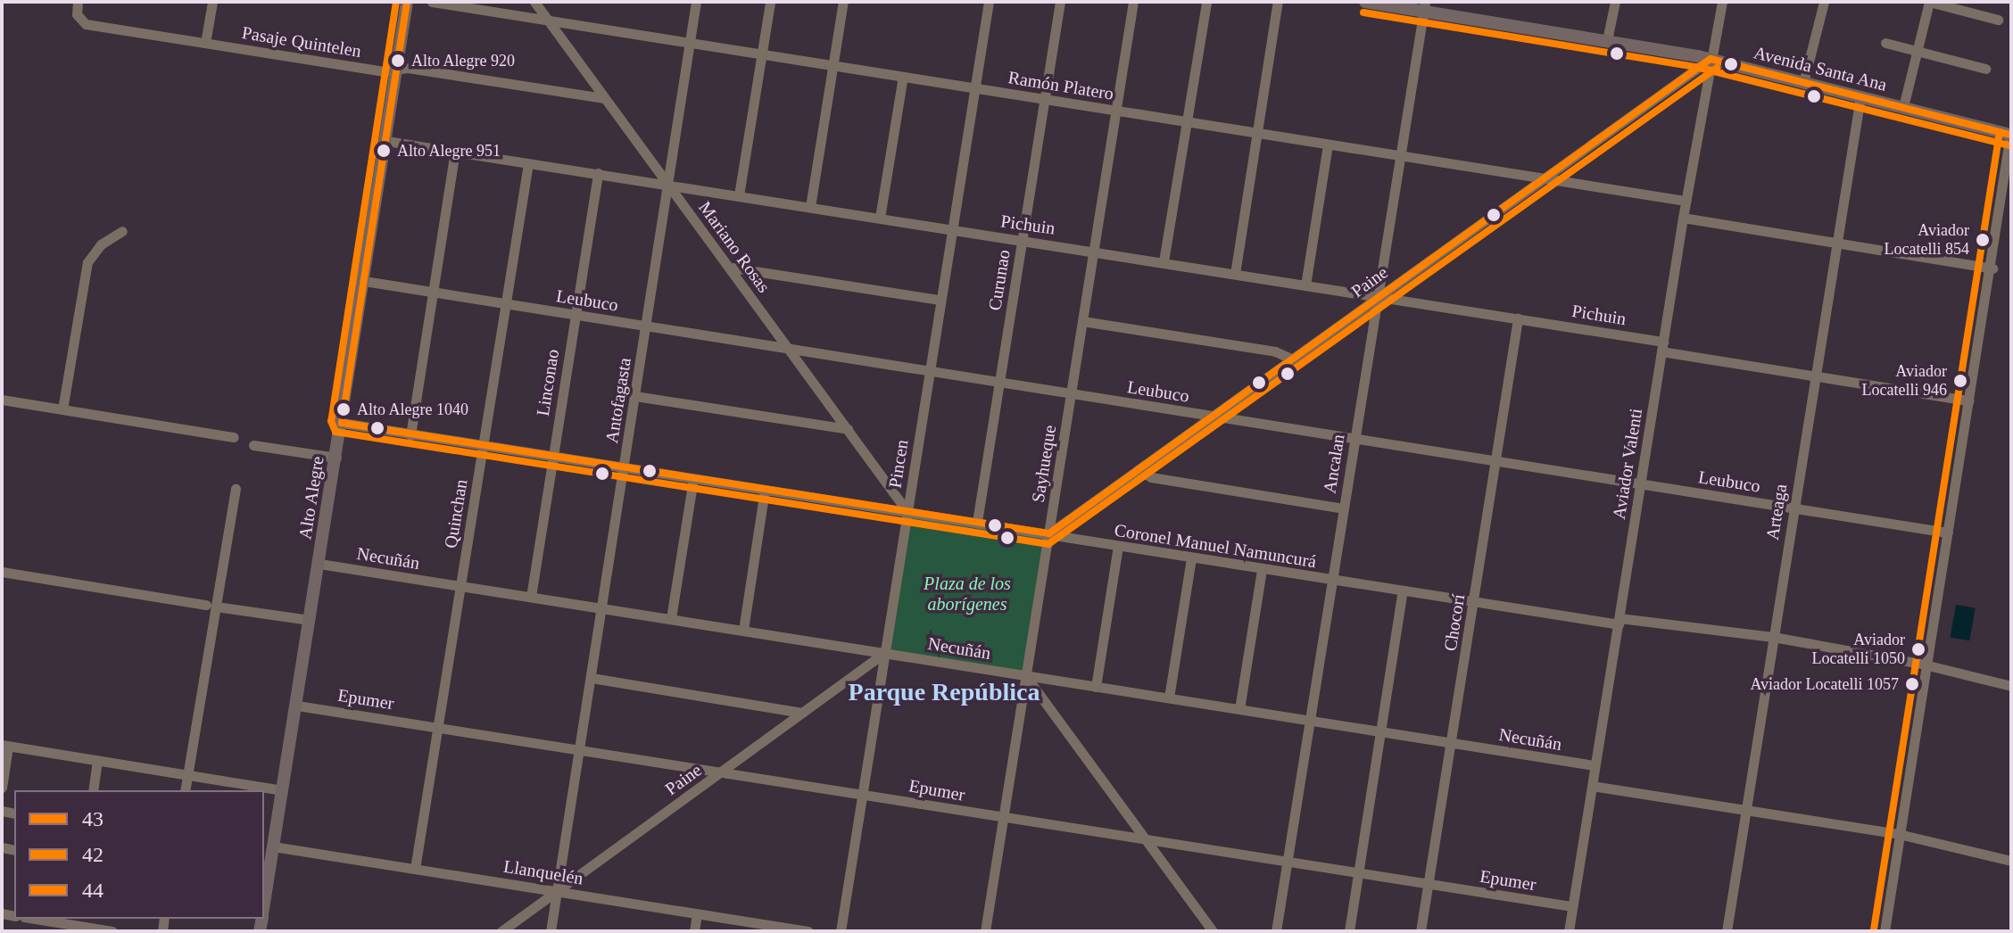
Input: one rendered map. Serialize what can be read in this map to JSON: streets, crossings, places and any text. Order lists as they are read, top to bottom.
{
  "streets": {
    "main road": ["Avenida Santa Ana", "Alto Alegre"],
    "street": [
      "Pasaje Quintelen",
      "Ramón Platero",
      "Pichuin",
      "Mariano Rosas",
      "Curunao",
      "Paine",
      "Leubuco",
      "Linconao",
      "Antofagasta",
      "Pincen",
      "Sayhueque",
      "Ancalan",
      "Aviador Valenti",
      "Arteaga",
      "Quinchan",
      "Coronel Manuel Namuncurá",
      "Necuñán",
      "Chocorí",
      "Epumer",
      "Llanquelén"
    ]
  },
  "crossings": [
    ["Pasaje Quintelen", "Mariano Rosas"],
    ["Pasaje Quintelen", "Alto Alegre"],
    ["Avenida Santa Ana", "Paine"],
    ["Avenida Santa Ana", "Ancalan"],
    ["Avenida Santa Ana", "Aviador Valenti"],
    ["Avenida Santa Ana", "Arteaga"],
    ["Ramón Platero", "Mariano Rosas"],
    ["Ramón Platero", "Curunao"],
    ["Ramón Platero", "Paine"],
    ["Ramón Platero", "Antofagasta"],
    ["Ramón Platero", "Pincen"],
    ["Ramón Platero", "Sayhueque"],
    ["Ramón Platero", "Ancalan"],
    ["Ramón Platero", "Aviador Valenti"],
    ["Pichuin", "Mariano Rosas"],
    ["Pichuin", "Curunao"],
    ["Pichuin", "Paine"],
    ["Pichuin", "Linconao"],
    ["Pichuin", "Antofagasta"],
    ["Pichuin", "Pincen"],
    ["Pichuin", "Sayhueque"],
    ["Pichuin", "Ancalan"],
    ["Pichuin", "Aviador Valenti"],
    ["Pichuin", "Alto Alegre"],
    ["Pichuin", "Arteaga"],
    ["Pichuin", "Quinchan"],
    ["Pichuin", "Chocorí"],
    ["Mariano Rosas", "Leubuco"],
    ["Mariano Rosas", "Antofagasta"],
    ["Mariano Rosas", "Pincen"],
    ["Mariano Rosas", "Coronel Manuel Namuncurá"],
    ["Curunao", "Leubuco"],
    ["Curunao", "Coronel Manuel Namuncurá"],
    ["Paine", "Leubuco"],
    ["Paine", "Antofagasta"],
    ["Paine", "Pincen"],
    ["Paine", "Sayhueque"],
    ["Paine", "Ancalan"],
    ["Paine", "Aviador Valenti"],
    ["Paine", "Coronel Manuel Namuncurá"],
    ["Paine", "Necuñán"],
    ["Paine", "Epumer"],
    ["Paine", "Llanquelén"],
    ["Leubuco", "Linconao"],
    ["Leubuco", "Antofagasta"],
    ["Leubuco", "Pincen"],
    ["Leubuco", "Sayhueque"],
    ["Leubuco", "Ancalan"],
    ["Leubuco", "Aviador Valenti"],
    ["Leubuco", "Alto Alegre"],
    ["Leubuco", "Arteaga"],
    ["Leubuco", "Quinchan"],
    ["Leubuco", "Chocorí"],
    ["Linconao", "Coronel Manuel Namuncurá"],
    ["Linconao", "Necuñán"],
    ["Antofagasta", "Coronel Manuel Namuncurá"],
    ["Antofagasta", "Necuñán"],
    ["Antofagasta", "Epumer"],
    ["Antofagasta", "Llanquelén"],
    ["Pincen", "Coronel Manuel Namuncurá"],
    ["Pincen", "Necuñán"],
    ["Pincen", "Epumer"],
    ["Sayhueque", "Coronel Manuel Namuncurá"],
    ["Sayhueque", "Necuñán"],
    ["Sayhueque", "Epumer"],
    ["Ancalan", "Coronel Manuel Namuncurá"],
    ["Ancalan", "Necuñán"],
    ["Ancalan", "Epumer"],
    ["Aviador Valenti", "Coronel Manuel Namuncurá"],
    ["Aviador Valenti", "Necuñán"],
    ["Aviador Valenti", "Epumer"],
    ["Alto Alegre", "Coronel Manuel Namuncurá"],
    ["Alto Alegre", "Necuñán"],
    ["Alto Alegre", "Epumer"],
    ["Alto Alegre", "Llanquelén"],
    ["Arteaga", "Coronel Manuel Namuncurá"],
    ["Quinchan", "Coronel Manuel Namuncurá"],
    ["Quinchan", "Necuñán"],
    ["Quinchan", "Epumer"],
    ["Quinchan", "Llanquelén"],
    ["Coronel Manuel Namuncurá", "Chocorí"],
    ["Necuñán", "Chocorí"],
    ["Chocorí", "Epumer"]
  ],
  "districts": ["Parque República"],
  "parks": ["Plaza de los aborígenes"],
  "places": [
    "Alto Alegre 920",
    "Alto Alegre 951",
    "Aviador Locatelli 854",
    "Aviador Locatelli 946",
    "Alto Alegre 1040",
    "Aviador Locatelli 1050",
    "Aviador Locatelli 1057"
  ],
  "lines": ["transit line 43", "transit line 42", "transit line 44"],
  "legend": ["43", "42", "44"]
}
